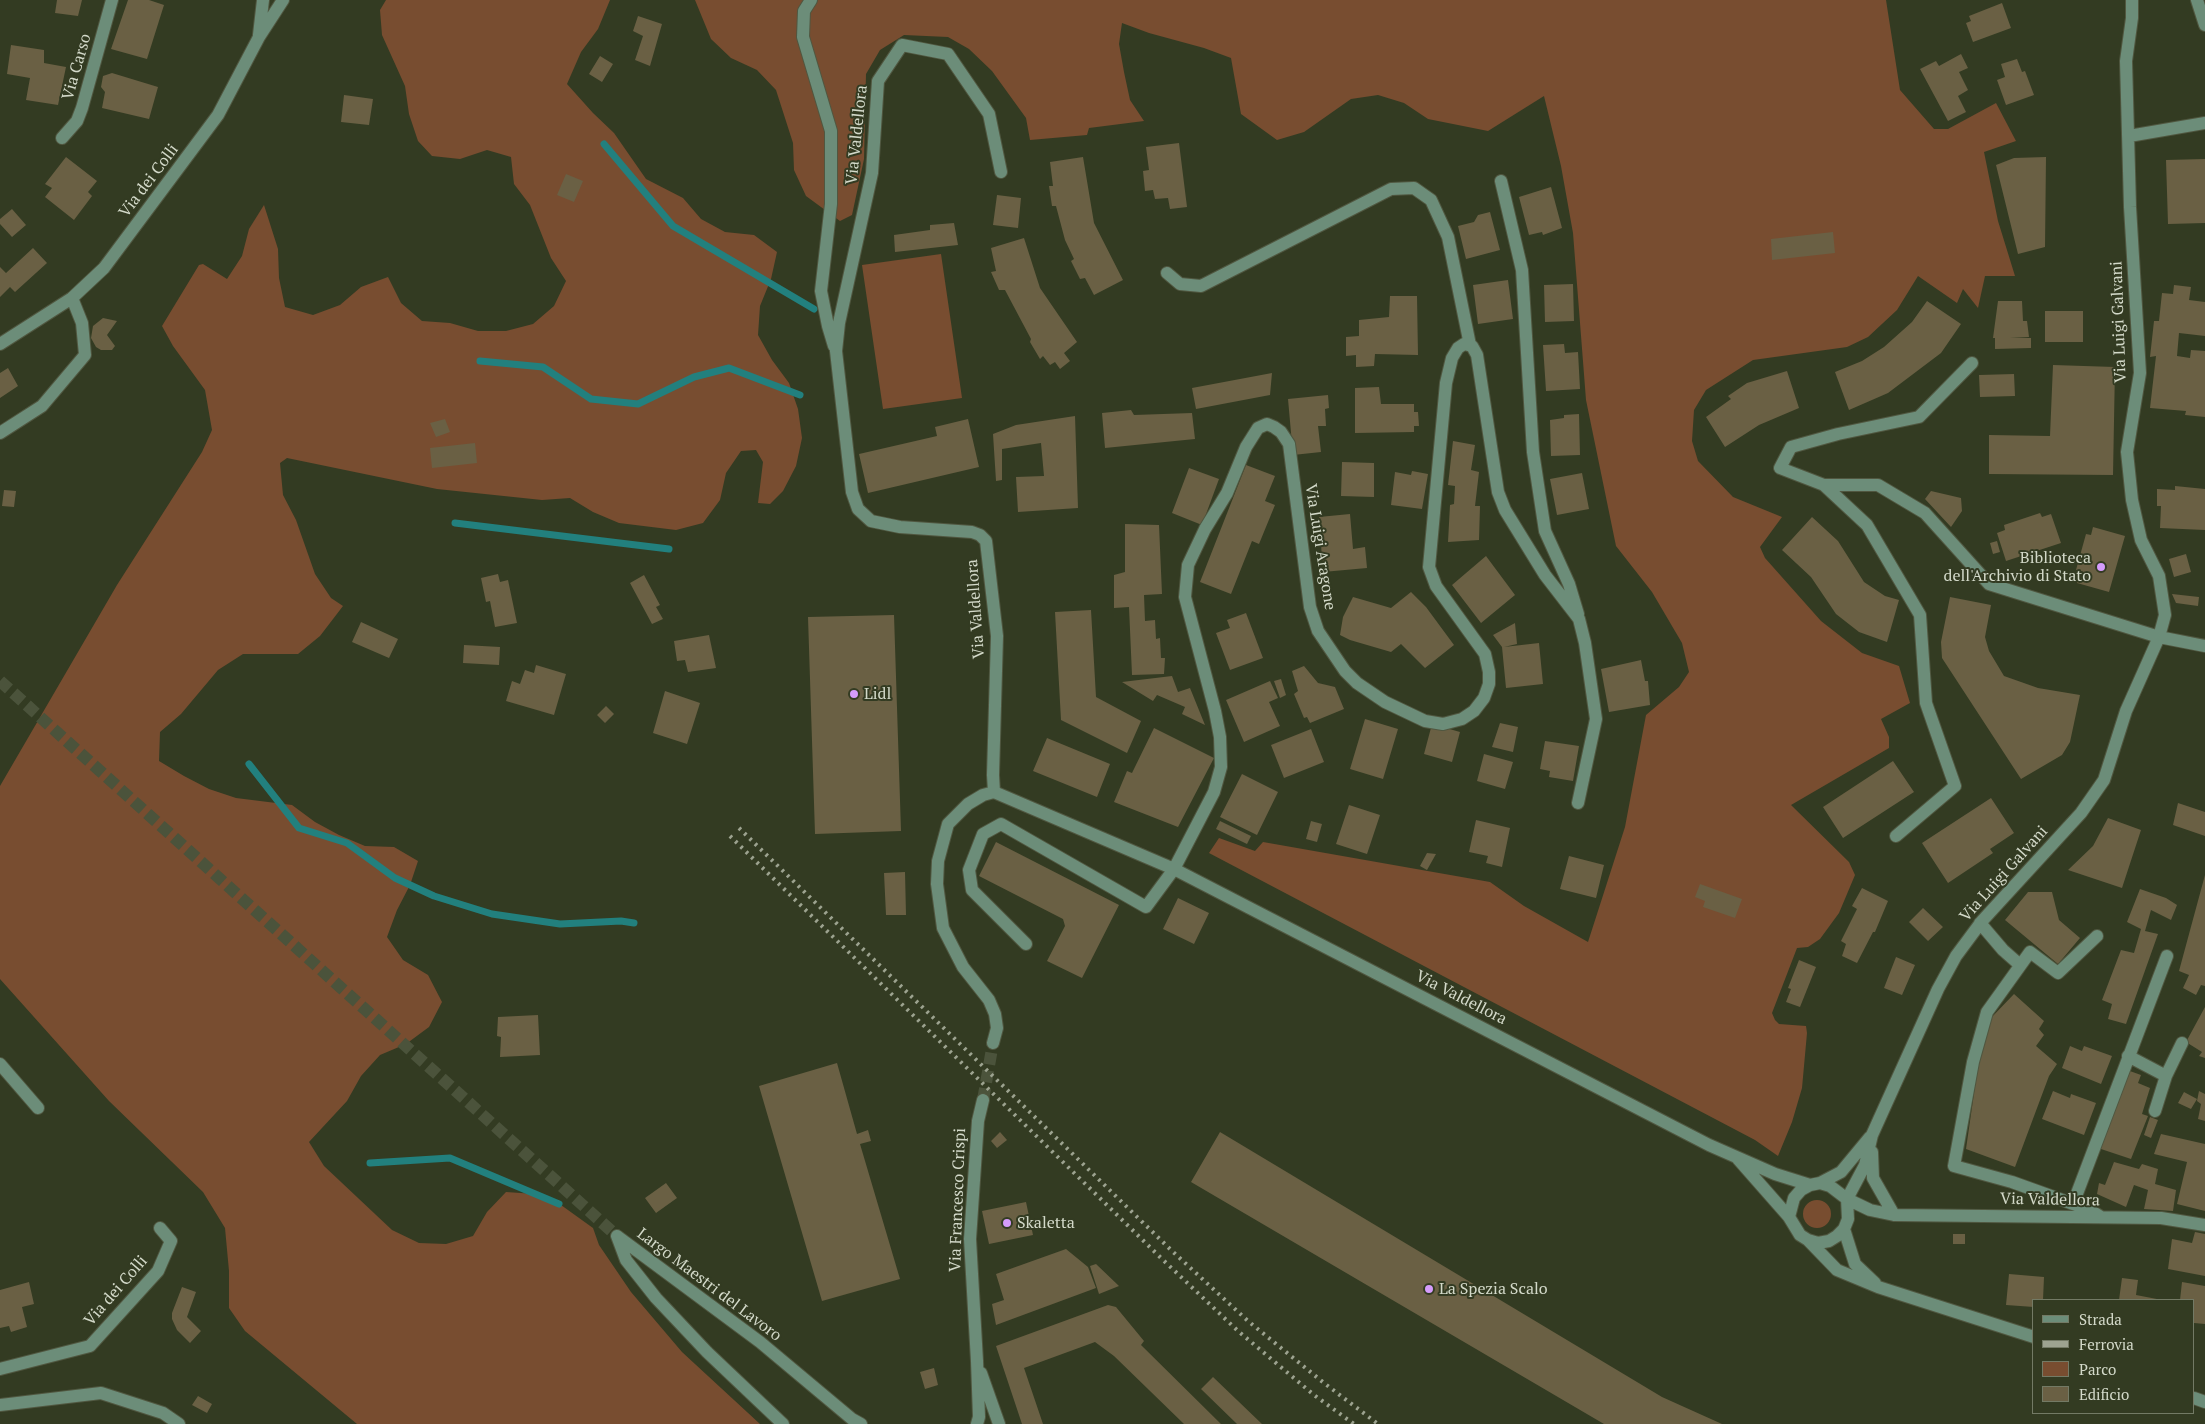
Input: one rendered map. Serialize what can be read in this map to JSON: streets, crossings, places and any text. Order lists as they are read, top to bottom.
{
  "streets": {
    "street": [
      "Via Carso",
      "Via Valdellora",
      "Via dei Colli",
      "Via Luigi Galvani",
      "Via Luigi Aragone",
      "Via Francesco Crispi",
      "Largo Maestri del Lavoro"
    ]
  },
  "crossings": [
    ["Via Valdellora", "Via Luigi Galvani"],
    ["Via Valdellora", "Via Luigi Aragone"]
  ],
  "places": [
    "Biblioteca dell'Archivio di Stato",
    "Lidl",
    "Skaletta",
    "La Spezia Scalo"
  ],
  "legend": [
    "Strada",
    "Ferrovia",
    "Parco",
    "Edificio"
  ]
}
